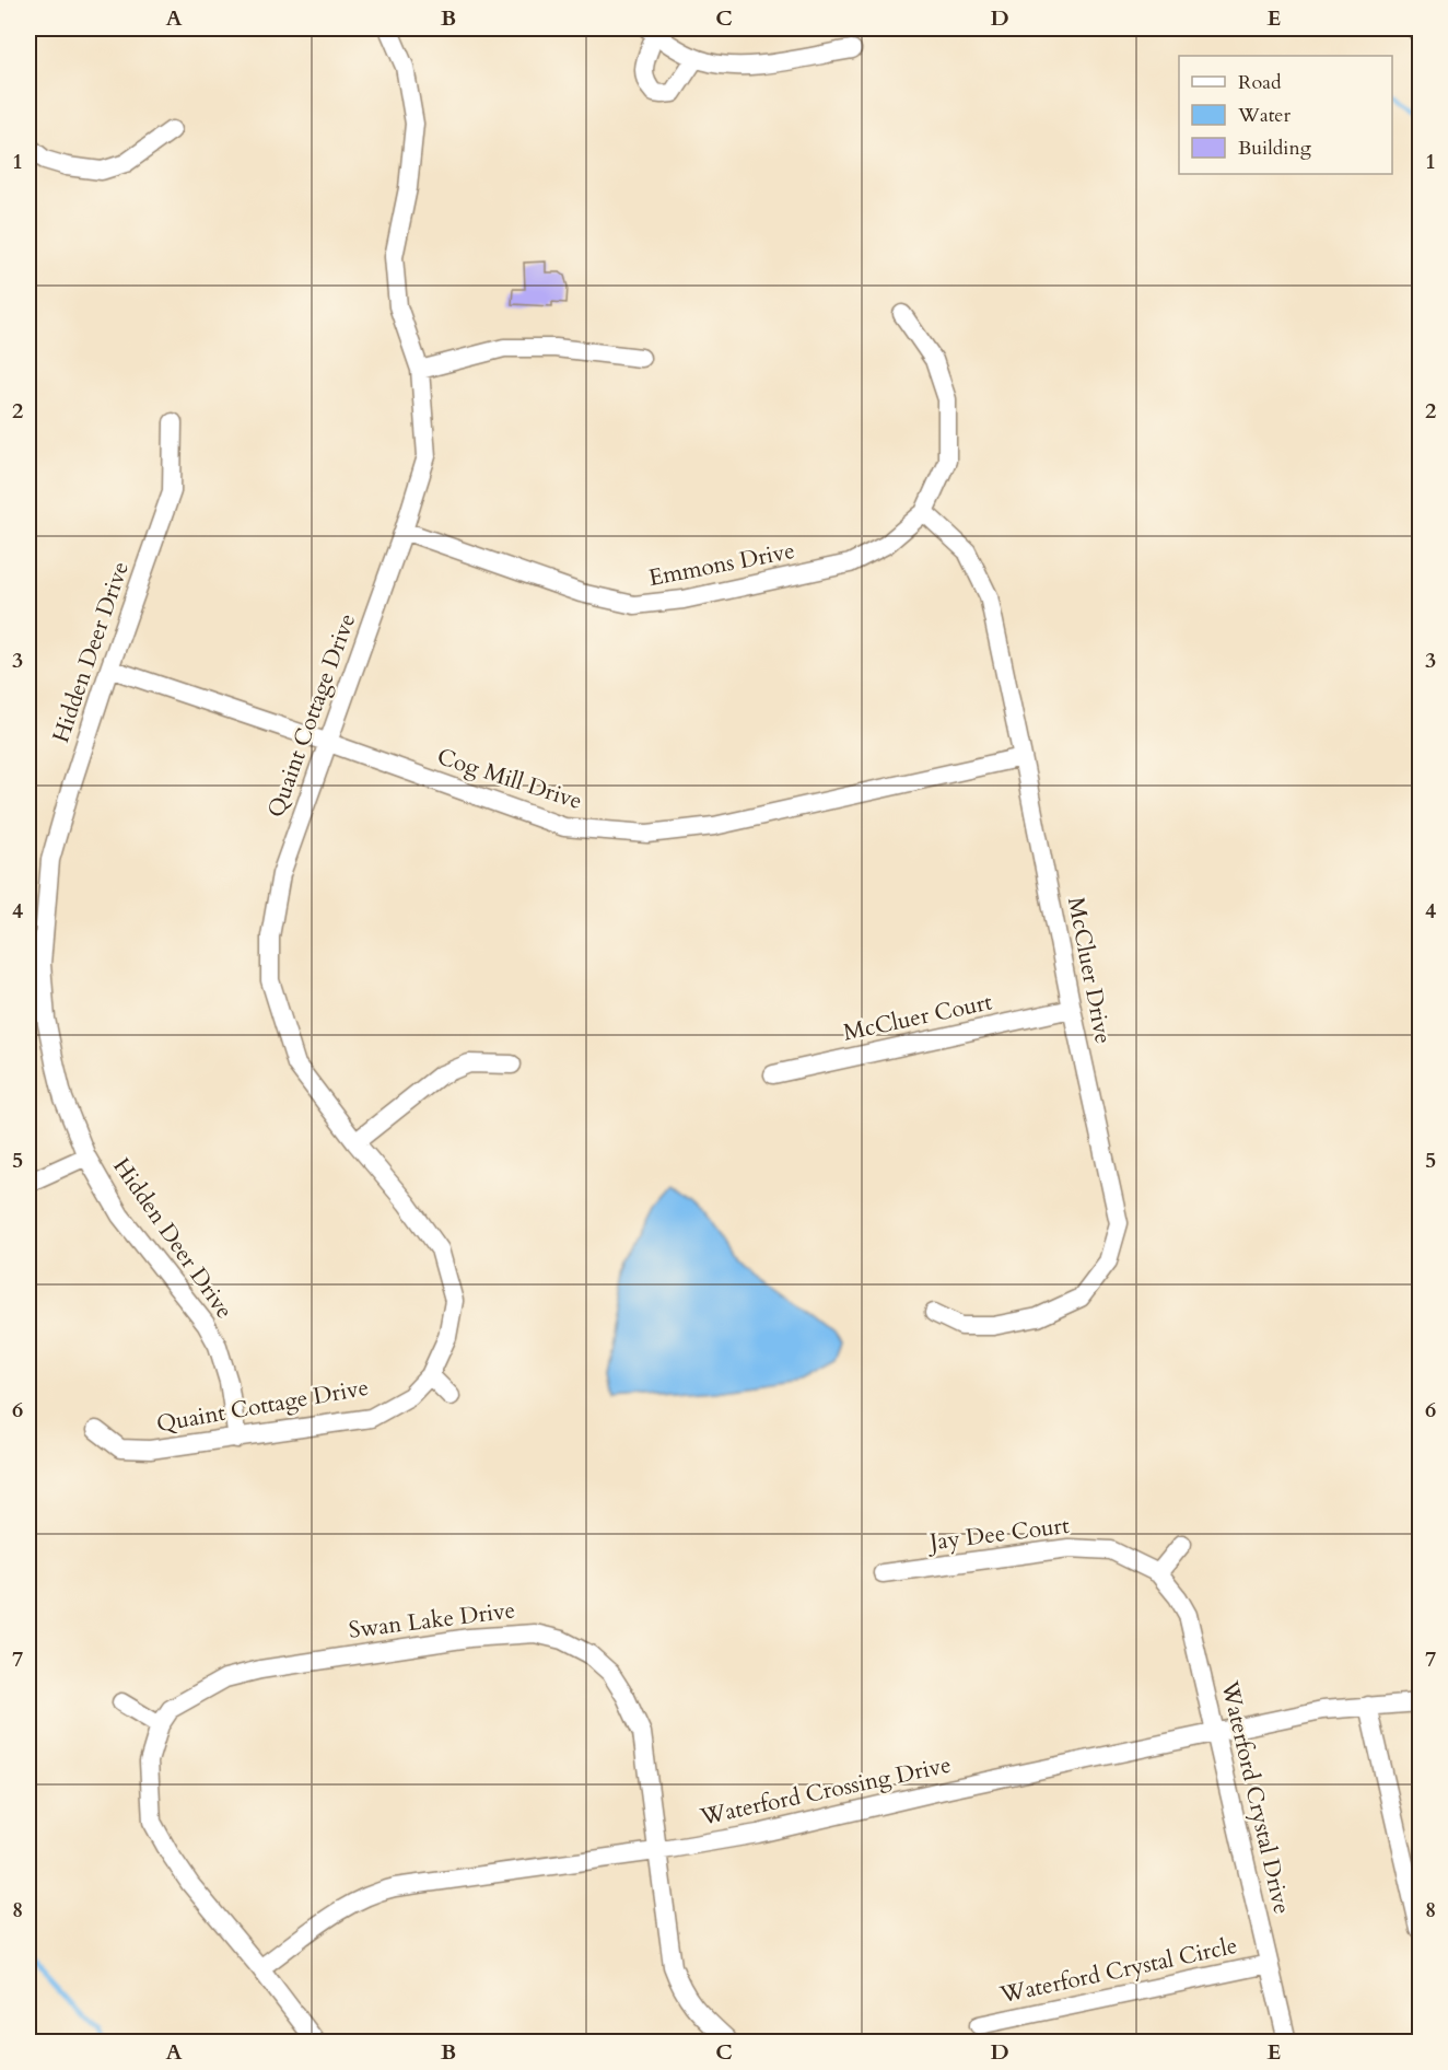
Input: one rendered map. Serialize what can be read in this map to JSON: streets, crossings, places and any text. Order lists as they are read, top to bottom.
{
  "streets": {
    "street": [
      "Emmons Drive",
      "Hidden Deer Drive",
      "Quaint Cottage Drive",
      "Cog Mill Drive",
      "McCluer Drive",
      "McCluer Court",
      "Jay Dee Court",
      "Swan Lake Drive",
      "Waterford Crossing Drive",
      "Waterford Crystal Drive",
      "Waterford Crystal Circle"
    ]
  },
  "crossings": [
    ["Emmons Drive", "Quaint Cottage Drive"],
    ["Emmons Drive", "McCluer Drive"],
    ["Hidden Deer Drive", "Quaint Cottage Drive"],
    ["Hidden Deer Drive", "Cog Mill Drive"],
    ["Quaint Cottage Drive", "Cog Mill Drive"],
    ["Cog Mill Drive", "McCluer Drive"],
    ["McCluer Drive", "McCluer Court"],
    ["Jay Dee Court", "Waterford Crystal Drive"],
    ["Swan Lake Drive", "Waterford Crossing Drive"],
    ["Waterford Crossing Drive", "Waterford Crystal Drive"],
    ["Waterford Crystal Drive", "Waterford Crystal Circle"]
  ],
  "legend": ["Road", "Water", "Building"],
  "grid": {
    "columns": [
      "A",
      "B",
      "C",
      "D",
      "E"
    ],
    "rows": [
      "1",
      "2",
      "3",
      "4",
      "5",
      "6",
      "7",
      "8"
    ]
  }
}
